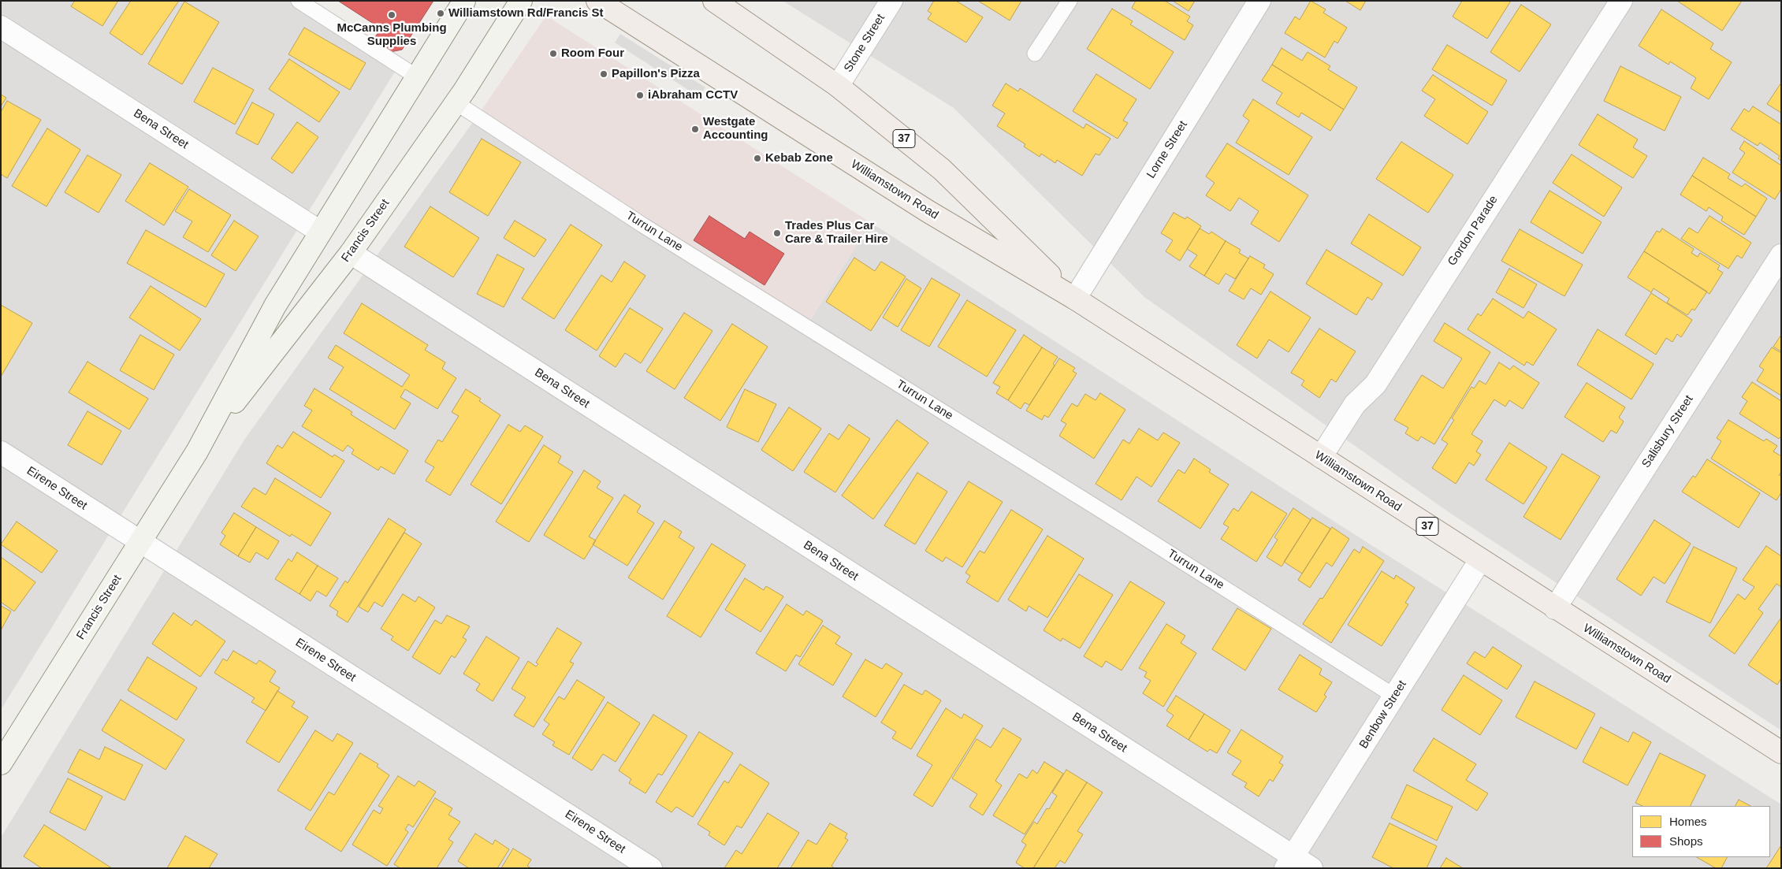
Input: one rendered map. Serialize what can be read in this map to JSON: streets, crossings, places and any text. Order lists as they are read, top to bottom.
{
  "streets": {
    "main road": ["37", "Williamstown Road", "Francis Street"],
    "street": [
      "Stone Street",
      "Bena Street",
      "Lorne Street",
      "Gordon Parade",
      "Salisbury Street",
      "Eirene Street",
      "Benbow Street"
    ],
    "lane": ["Turrun Lane"]
  },
  "crossings": [
    ["Stone Street", "Williamstown Road"],
    ["Bena Street", "Francis Street"],
    ["Bena Street", "Benbow Street"],
    ["Lorne Street", "Williamstown Road"],
    ["Williamstown Road", "Gordon Parade"],
    ["Williamstown Road", "Salisbury Street"],
    ["Williamstown Road", "Benbow Street"],
    ["Francis Street", "Turrun Lane"],
    ["Francis Street", "Eirene Street"],
    ["Turrun Lane", "Benbow Street"]
  ],
  "places": [
    "Williamstown Rd/Francis St",
    "McCanns Plumbing Supplies",
    "Room Four",
    "Papillon's Pizza",
    "iAbraham CCTV",
    "Westgate Accounting",
    "Kebab Zone",
    "Trades Plus Car Care & Trailer Hire"
  ],
  "legend": ["Homes", "Shops"]
}
